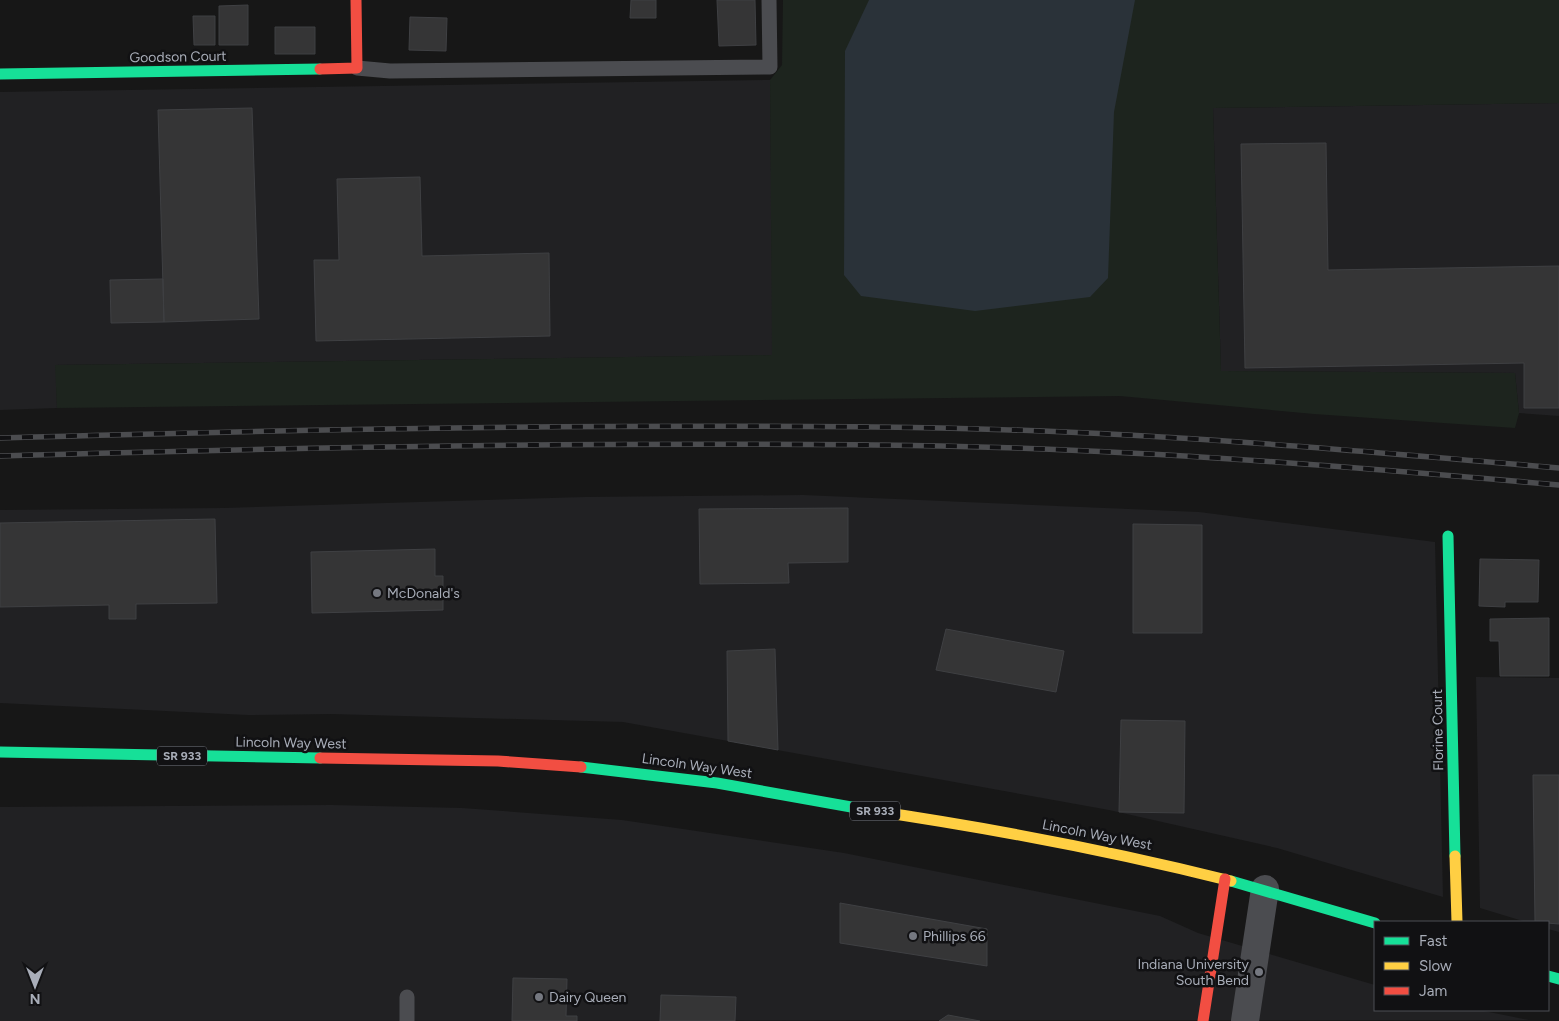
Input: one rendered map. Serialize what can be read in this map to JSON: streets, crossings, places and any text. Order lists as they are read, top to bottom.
{
  "streets": {
    "main road": [
      "Goodson Court",
      "Florine Court",
      "Lincoln Way West",
      "SR 933"
    ]
  },
  "places": [
    "McDonald's",
    "Phillips 66",
    "Indiana University South Bend",
    "Dairy Queen"
  ],
  "legend": ["Fast", "Slow", "Jam"],
  "north": "bottom"
}
